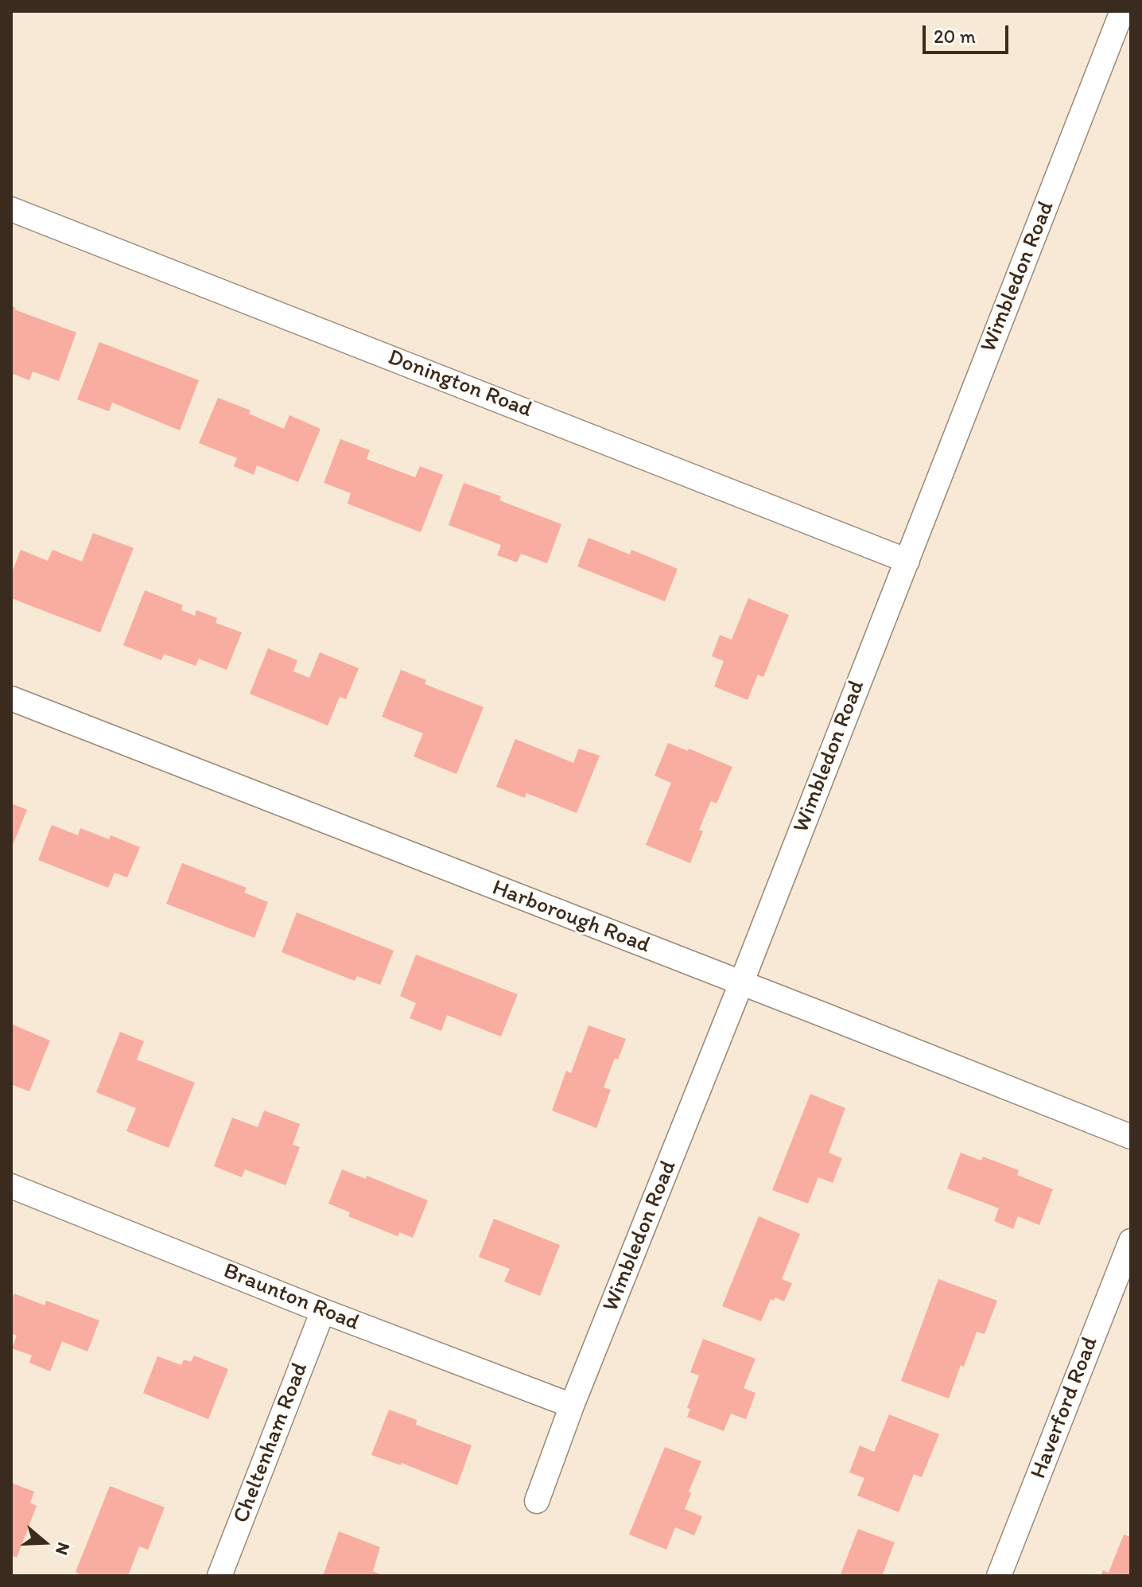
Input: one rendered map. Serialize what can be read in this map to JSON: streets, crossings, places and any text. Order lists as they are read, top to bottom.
{
  "streets": {
    "street": [
      "Wimbledon Road",
      "Donington Road",
      "Harborough Road",
      "Braunton Road",
      "Haverford Road",
      "Cheltenham Road"
    ]
  },
  "crossings": [
    ["Wimbledon Road", "Donington Road"],
    ["Wimbledon Road", "Harborough Road"],
    ["Wimbledon Road", "Braunton Road"],
    ["Braunton Road", "Cheltenham Road"]
  ],
  "scale_bar": "20 m",
  "north": "right"
}
